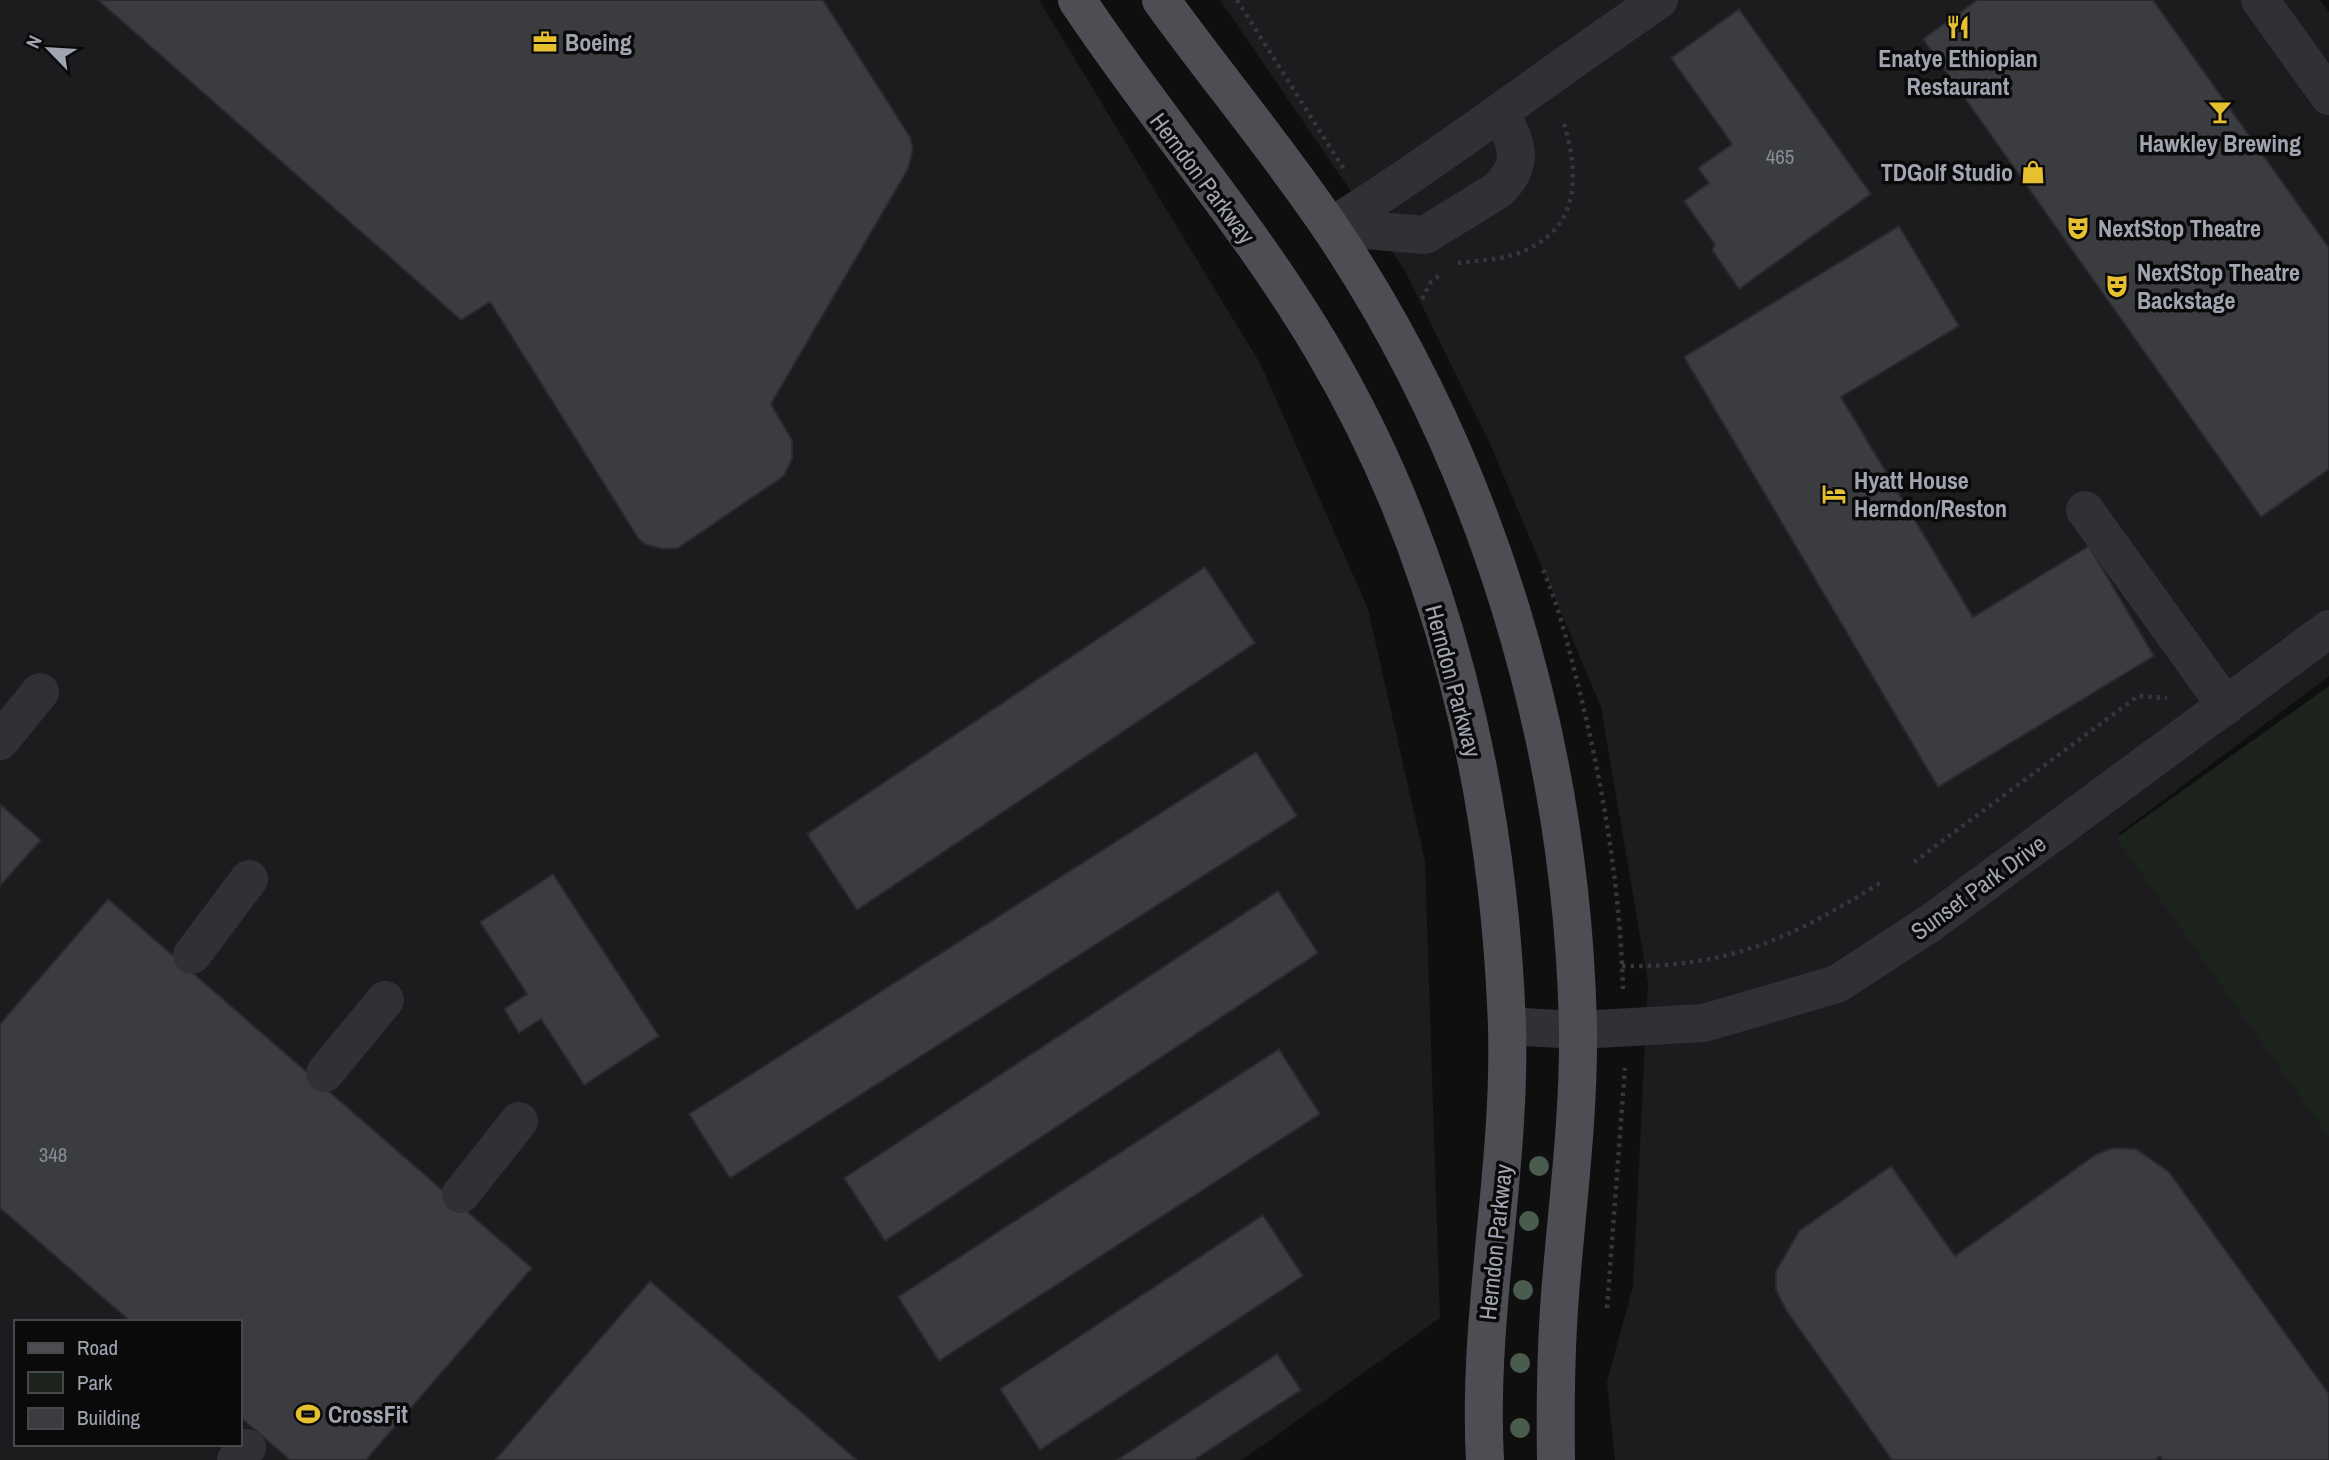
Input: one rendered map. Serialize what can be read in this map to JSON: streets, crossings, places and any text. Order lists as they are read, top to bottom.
{
  "streets": {
    "main road": ["Herndon Parkway"],
    "street": ["Sunset Park Drive"]
  },
  "crossings": [
    ["Herndon Parkway", "Sunset Park Drive"]
  ],
  "places": {
    "restaurant": ["Enatye Ethiopian Restaurant"],
    "office": ["Boeing"],
    "bar": ["Hawkley Brewing"],
    "shop": ["TDGolf Studio"],
    "theatre": ["NextStop Theatre", "NextStop Theatre Backstage"],
    "hotel": ["Hyatt House Herndon/Reston"],
    "sports": ["CrossFit"]
  },
  "house_numbers": ["465", "348"],
  "legend": ["Road", "Park", "Building"],
  "north": "top left"
}
